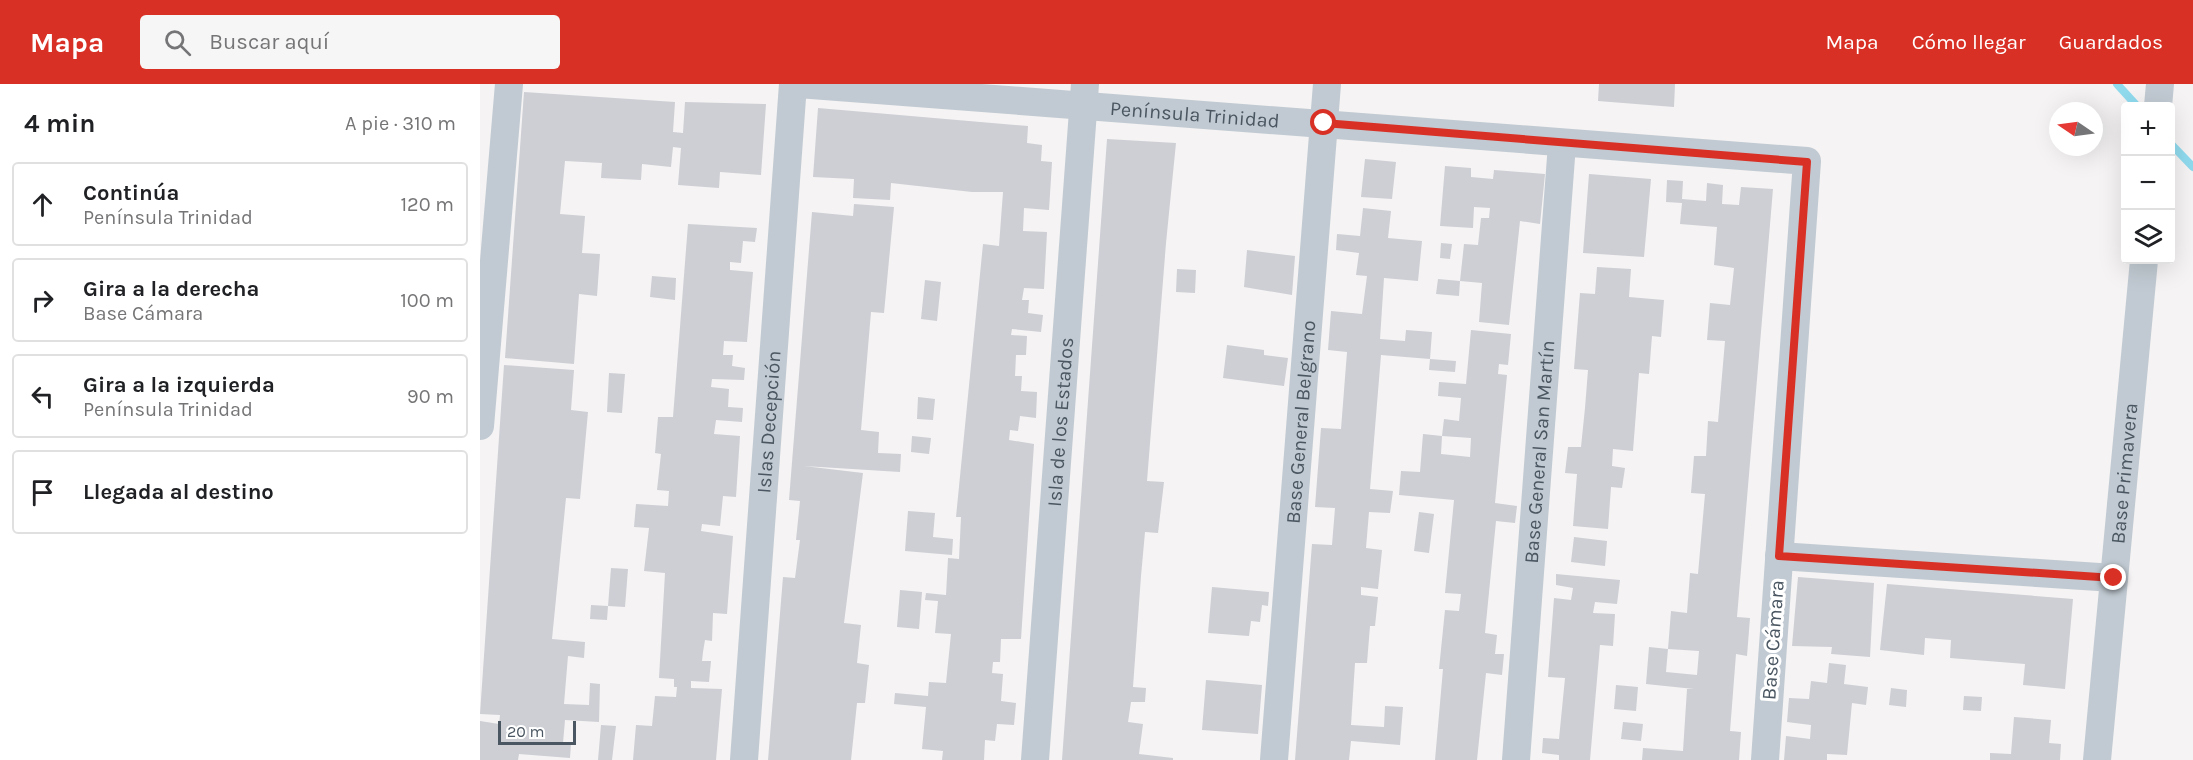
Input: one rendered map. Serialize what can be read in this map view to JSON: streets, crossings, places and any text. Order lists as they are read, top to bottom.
{
  "streets": {
    "street": [
      "Península Trinidad",
      "Islas Decepción",
      "Isla de los Estados",
      "Base General Belgrano",
      "Base General San Martín",
      "Base Primavera",
      "Base Cámara"
    ]
  },
  "crossings": [
    ["Península Trinidad", "Isla de los Estados"],
    ["Península Trinidad", "Base General Belgrano"],
    ["Península Trinidad", "Base General San Martín"],
    ["Península Trinidad", "Base Cámara"]
  ],
  "scale_bar": "20 m",
  "north": "left",
  "page": {
    "header": "Mapa",
    "search": "Buscar aquí",
    "nav": ["Mapa", "Cómo llegar", "Guardados"],
    "heading": ["4 min", "A pie · 310 m"],
    "map_buttons": ["+", "−"],
    "list": [
      ["Continúa", "Península Trinidad", "120 m"],
      ["Gira a la derecha", "Base Cámara", "100 m"],
      ["Gira a la izquierda", "Península Trinidad", "90 m"],
      "Llegada al destino"
    ],
    "scale": "20 m"
  }
}
